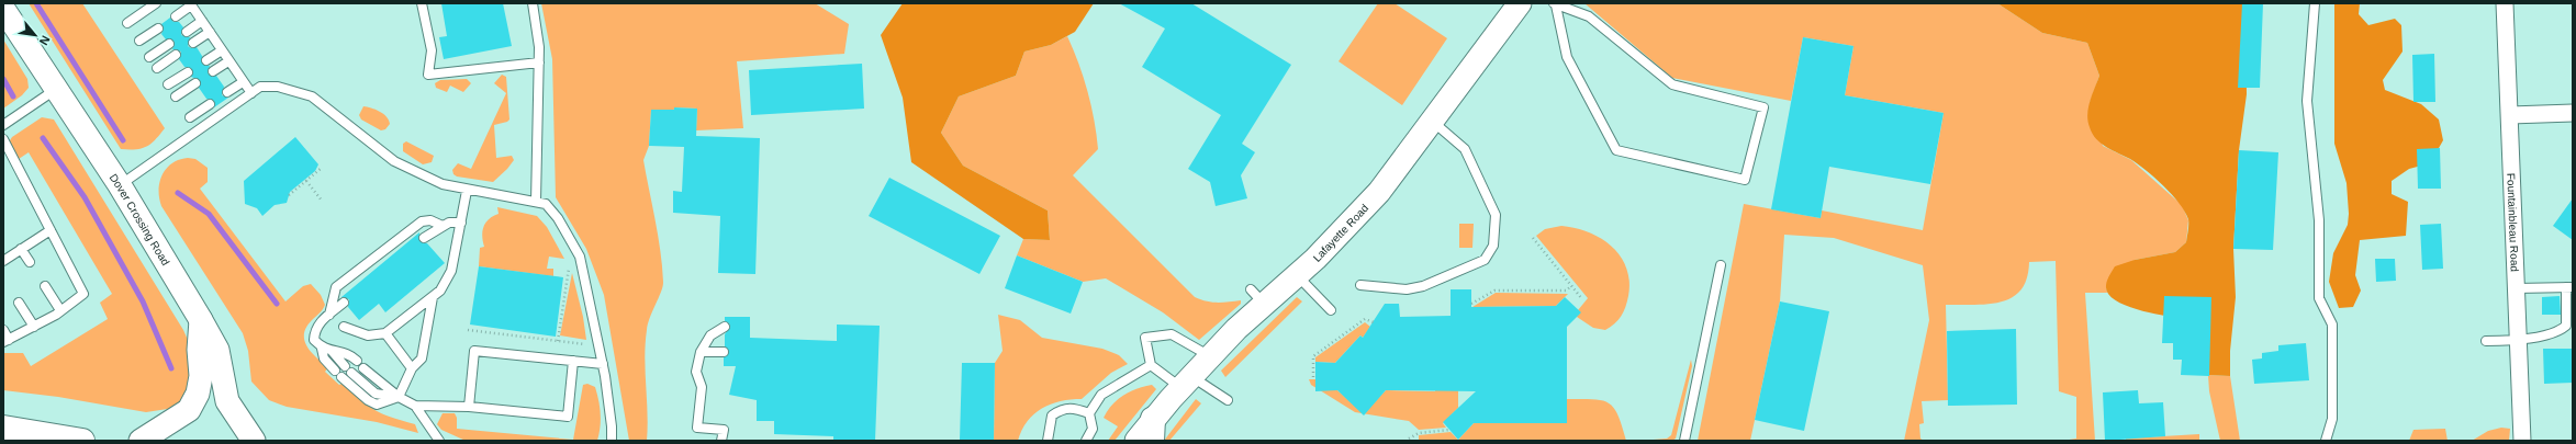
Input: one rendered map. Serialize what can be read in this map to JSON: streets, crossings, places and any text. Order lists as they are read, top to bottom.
{
  "streets": {
    "main road": ["Dover Crossing Road", "Lafayette Road"],
    "street": ["Fountainbleau Road"]
  },
  "north": "bottom right"
}
